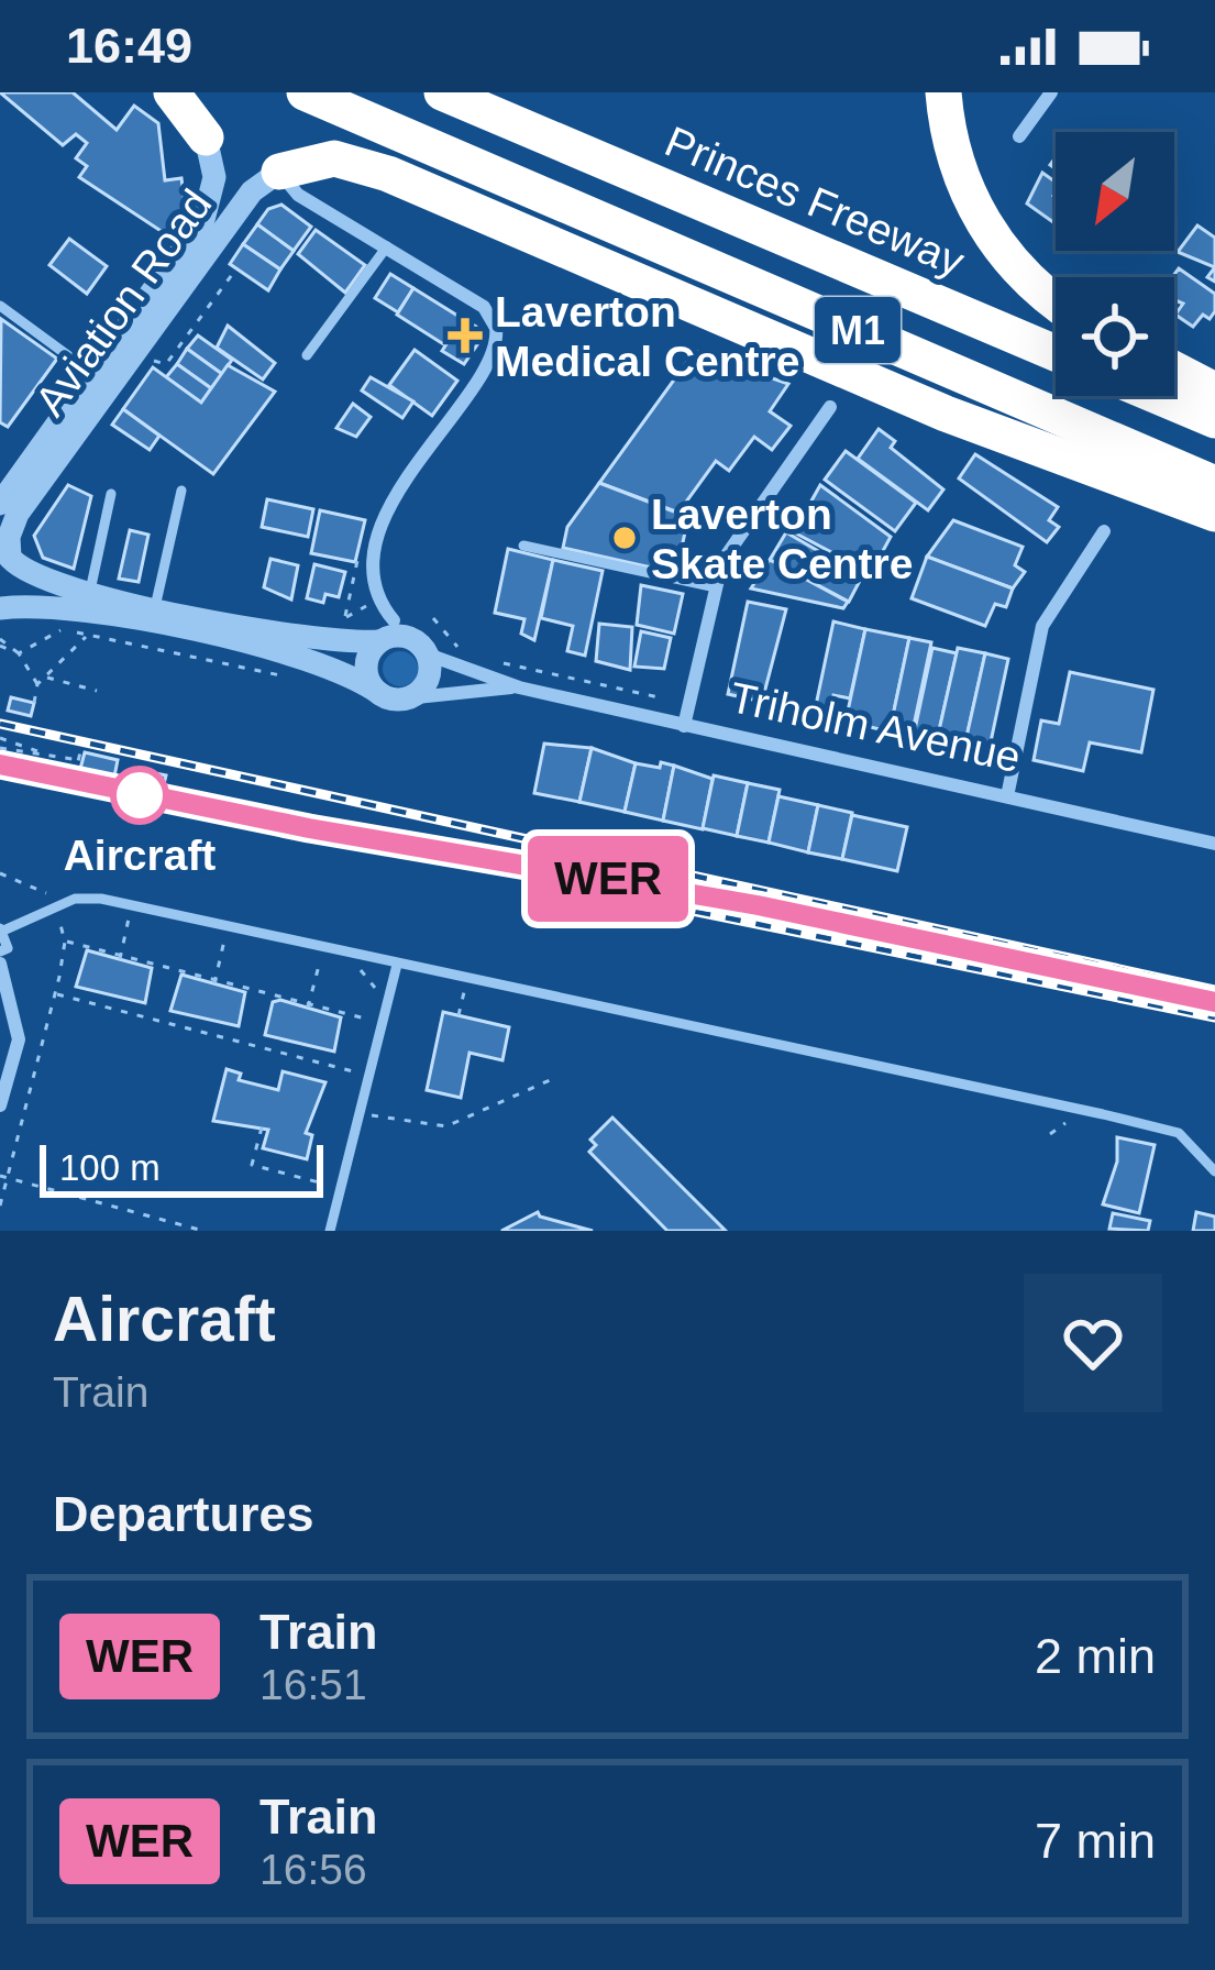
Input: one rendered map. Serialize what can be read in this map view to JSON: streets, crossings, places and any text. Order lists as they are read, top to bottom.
{
  "streets": {
    "highway": ["Princes Freeway", "M1"],
    "street": ["Aviation Road", "Triholm Avenue"]
  },
  "places": {
    "health": ["Laverton Medical Centre"],
    "other": ["Laverton Skate Centre", "Aircraft"]
  },
  "scale_bar": "100 m",
  "north": "bottom left",
  "page": {
    "status": "16:49",
    "on_map": "WER",
    "scale": "100 m",
    "heading": [
      ["Aircraft", "Train"],
      "Departures"
    ],
    "list": [
      {
        "mark": "WER",
        "name": "Train",
        "note": "16:51",
        "value": "2 min"
      },
      {
        "mark": "WER",
        "name": "Train",
        "note": "16:56",
        "value": "7 min"
      }
    ]
  }
}
